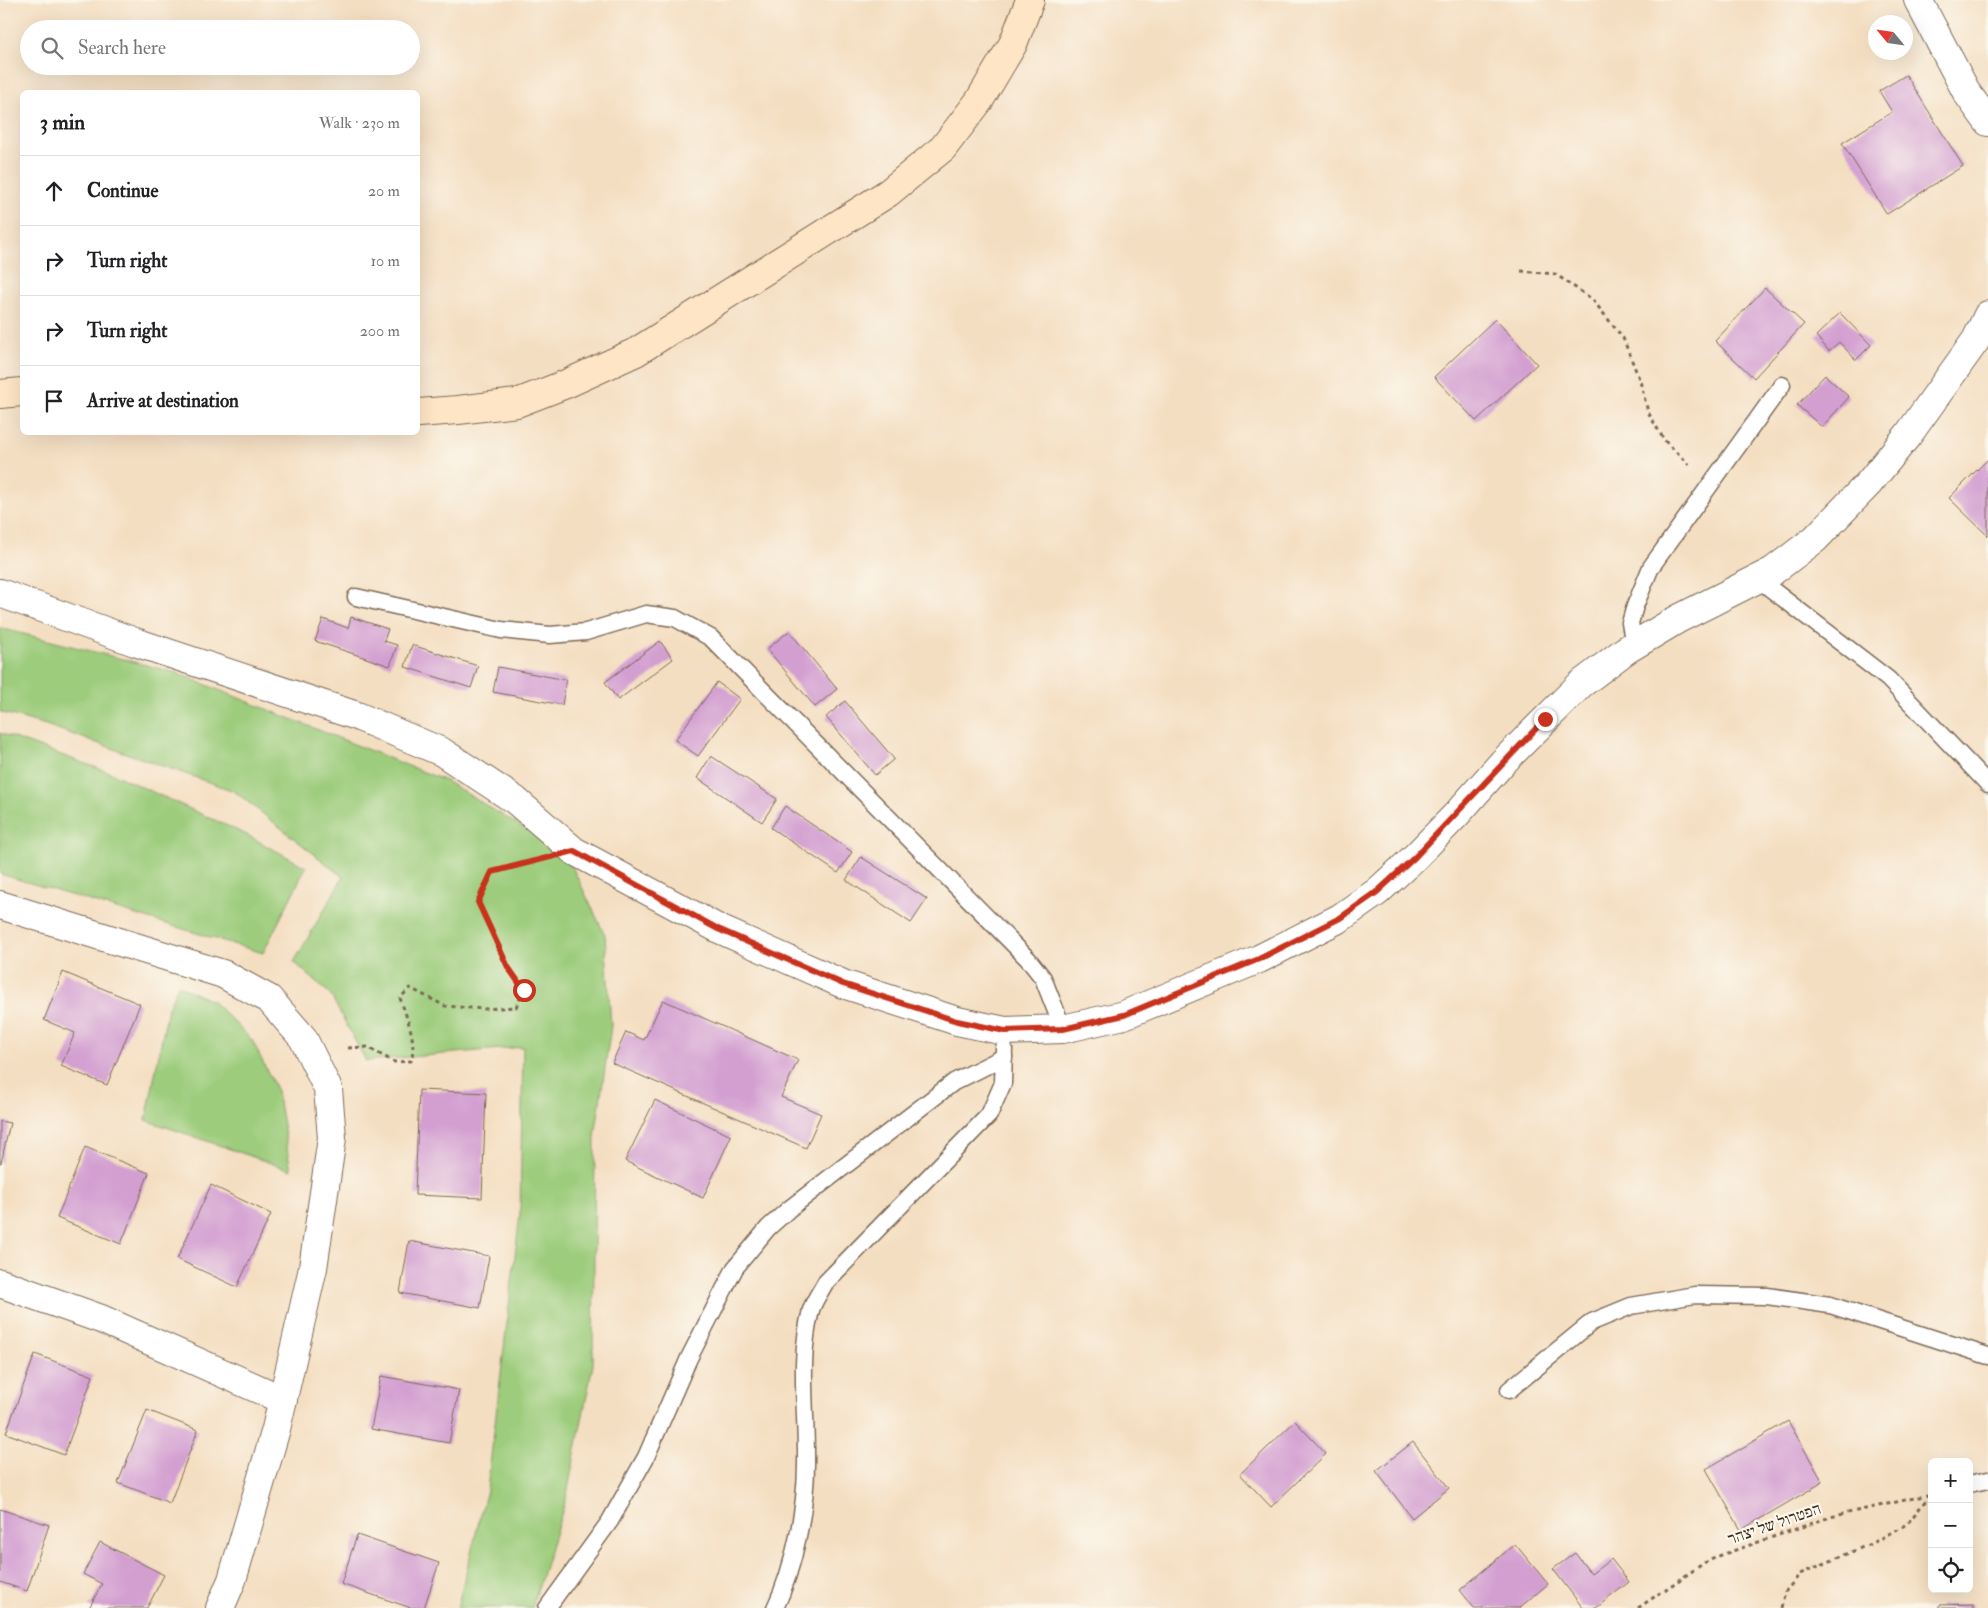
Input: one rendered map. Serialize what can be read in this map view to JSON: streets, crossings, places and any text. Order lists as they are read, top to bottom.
{
  "streets": {
    "path": ["הפטרול של יצהר"]
  },
  "north": "top left",
  "page": {
    "search": "Search here",
    "heading": ["3 min", "Walk · 230 m"],
    "list": [
      ["Continue", "20 m"],
      ["Turn right", "10 m"],
      ["Turn right", "200 m"],
      "Arrive at destination"
    ],
    "map_buttons": ["+", "−"]
  }
}
